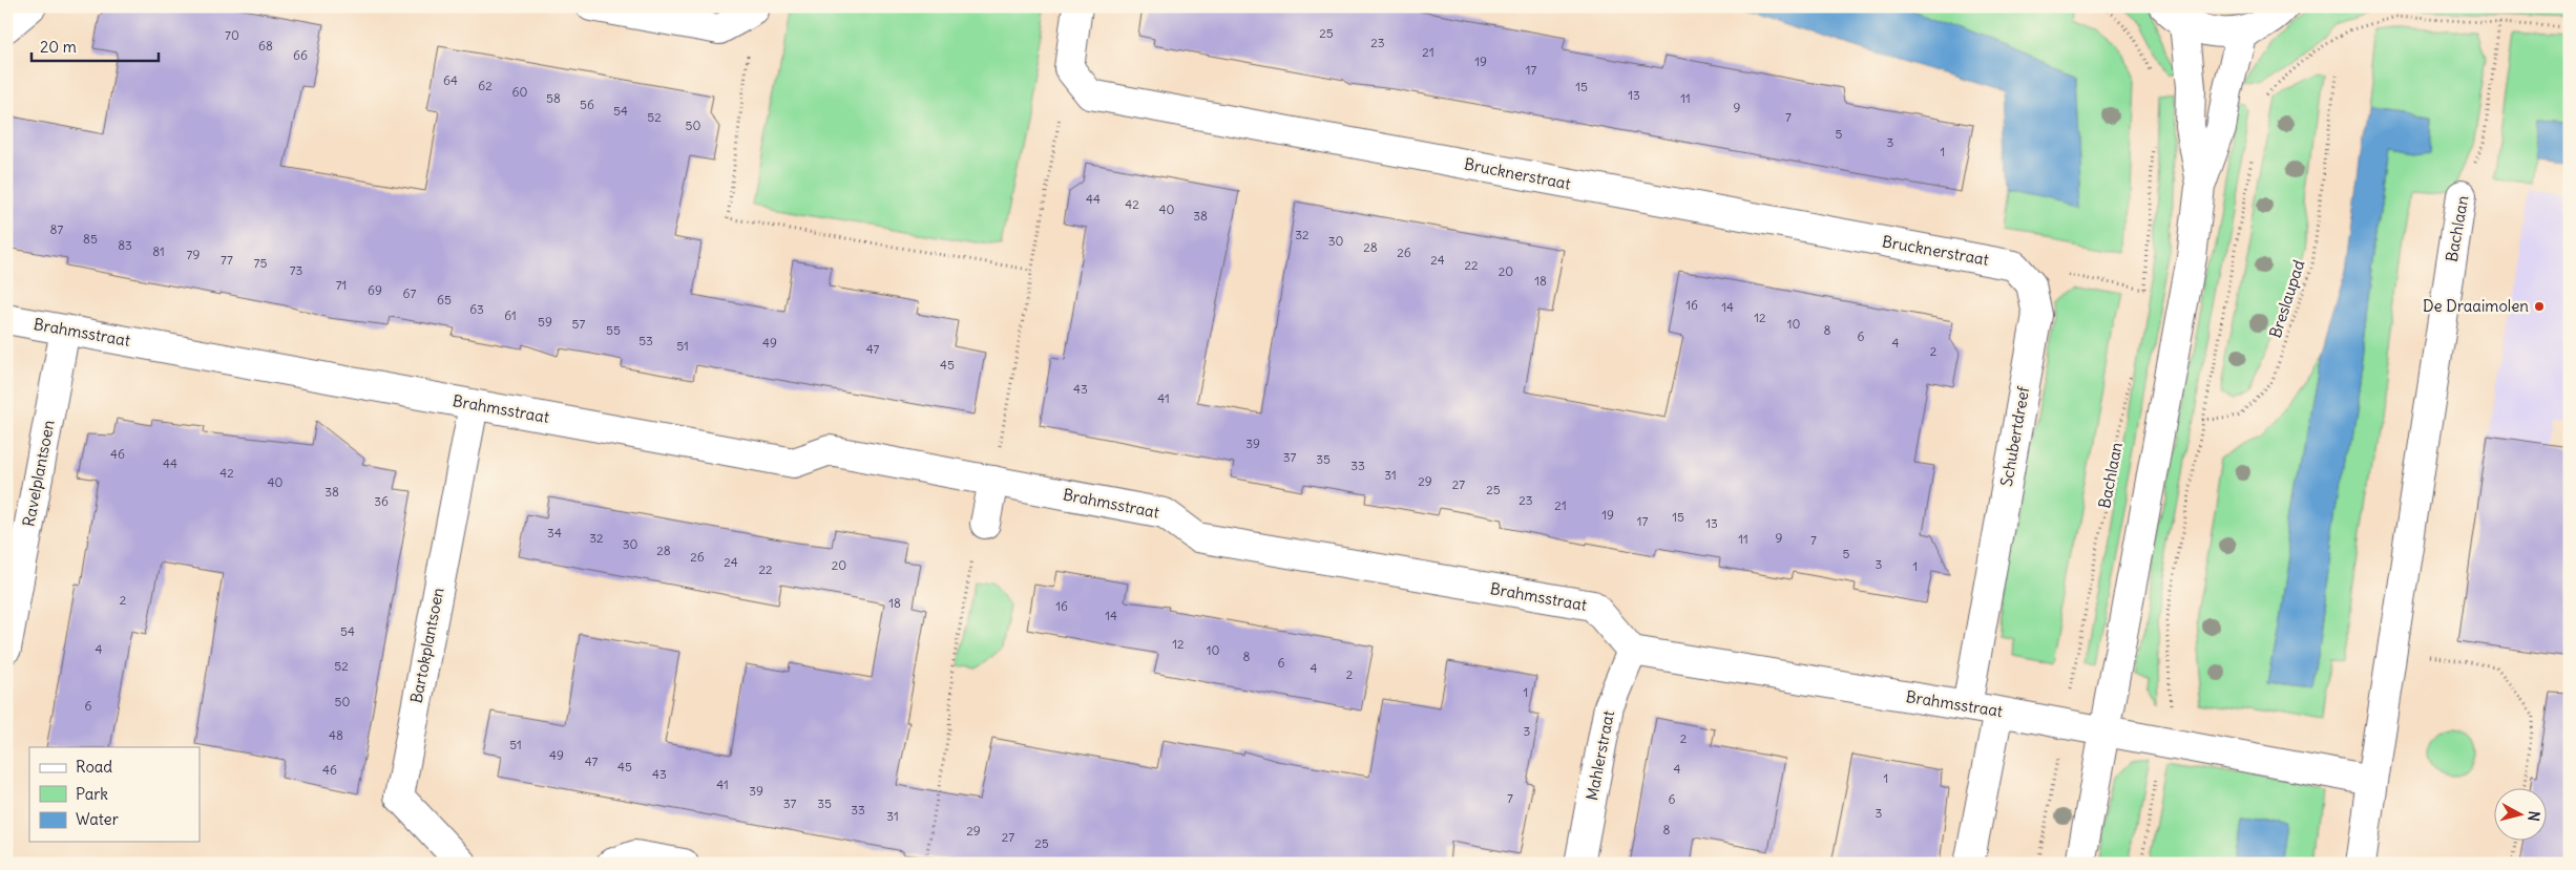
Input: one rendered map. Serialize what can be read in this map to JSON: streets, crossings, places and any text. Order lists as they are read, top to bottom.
{
  "streets": {
    "street": [
      "Brucknerstraat",
      "Bachlaan",
      "Brahmsstraat",
      "Schubertdreef",
      "Ravelplantsoen",
      "Bartokplantsoen",
      "Mahlerstraat"
    ],
    "path": ["Breslaupad"]
  },
  "crossings": [
    ["Brucknerstraat", "Schubertdreef"],
    ["Bachlaan", "Brahmsstraat"],
    ["Brahmsstraat", "Schubertdreef"],
    ["Brahmsstraat", "Ravelplantsoen"],
    ["Brahmsstraat", "Bartokplantsoen"],
    ["Brahmsstraat", "Mahlerstraat"]
  ],
  "places": ["De Draaimolen"],
  "house_numbers": [
    "25",
    "70",
    "23",
    "68",
    "21",
    "66",
    "19",
    "17",
    "64",
    "62",
    "15",
    "60",
    "13",
    "58",
    "11",
    "56",
    "9",
    "54",
    "52",
    "7",
    "50",
    "5",
    "3",
    "1",
    "44",
    "42",
    "40",
    "38",
    "87",
    "32",
    "85",
    "30",
    "83",
    "28",
    "81",
    "26",
    "79",
    "77",
    "24",
    "75",
    "22",
    "73",
    "20",
    "18",
    "71",
    "69",
    "67",
    "65",
    "16",
    "14",
    "63",
    "61",
    "12",
    "59",
    "57",
    "10",
    "55",
    "8",
    "6",
    "53",
    "49",
    "4",
    "51",
    "47",
    "2",
    "45",
    "43",
    "41",
    "39",
    "46",
    "37",
    "35",
    "44",
    "33",
    "42",
    "31",
    "29",
    "40",
    "27",
    "25",
    "38",
    "23",
    "36",
    "21",
    "19",
    "15",
    "17",
    "13",
    "34",
    "32",
    "9",
    "11",
    "7",
    "30",
    "28",
    "5",
    "26",
    "24",
    "3",
    "20",
    "1",
    "22",
    "2",
    "18",
    "16",
    "14",
    "54",
    "12",
    "4",
    "10",
    "8",
    "6",
    "52",
    "4",
    "2",
    "1",
    "50",
    "6",
    "3",
    "48",
    "2",
    "51",
    "49",
    "47",
    "45",
    "4",
    "46",
    "43",
    "1",
    "41",
    "39",
    "7",
    "6",
    "37",
    "35",
    "33",
    "3",
    "31",
    "8",
    "29",
    "27",
    "25"
  ],
  "legend": ["Road", "Park", "Water"],
  "scale_bar": "20 m",
  "north": "right"
}
